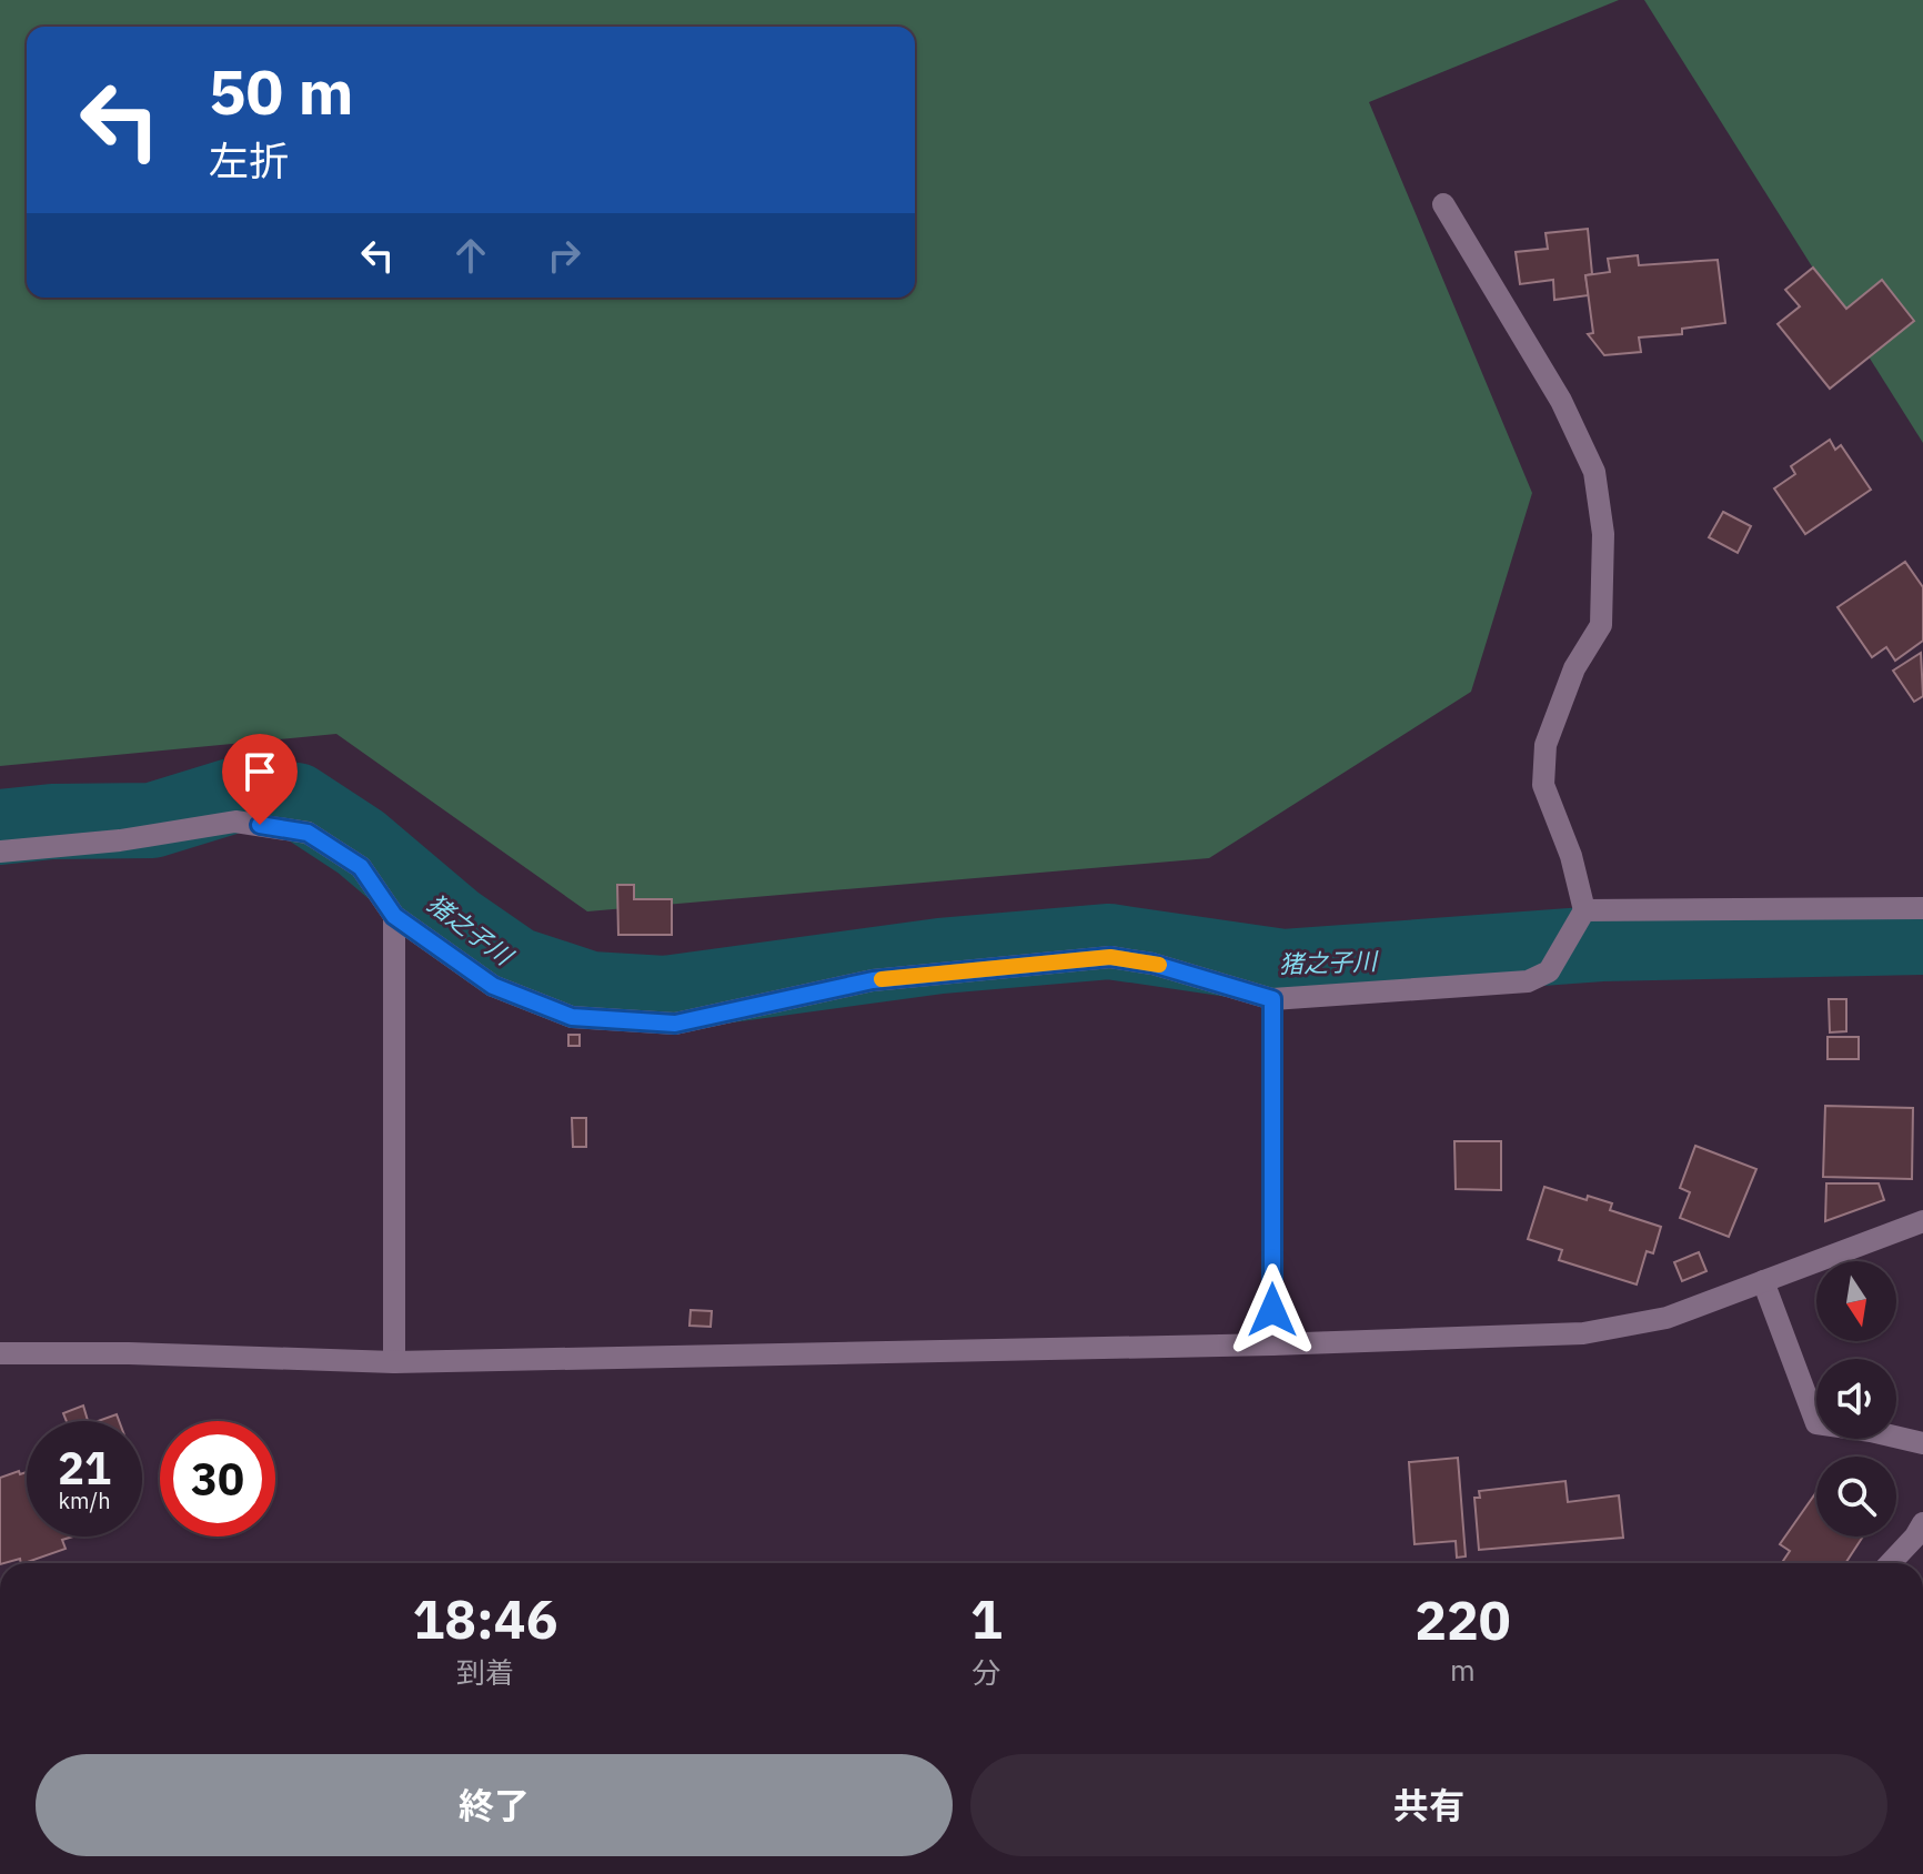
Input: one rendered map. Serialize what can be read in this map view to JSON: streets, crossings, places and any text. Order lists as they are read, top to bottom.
{
  "water": ["猪之子川"],
  "north": "bottom",
  "page": {
    "turn": ["50 m", "左折"],
    "speed": "21 km/h",
    "limit": "30",
    "eta": [
      "18:46",
      "到着",
      "1",
      "分",
      "220",
      "m"
    ],
    "buttons": ["終了", "共有"]
  }
}
